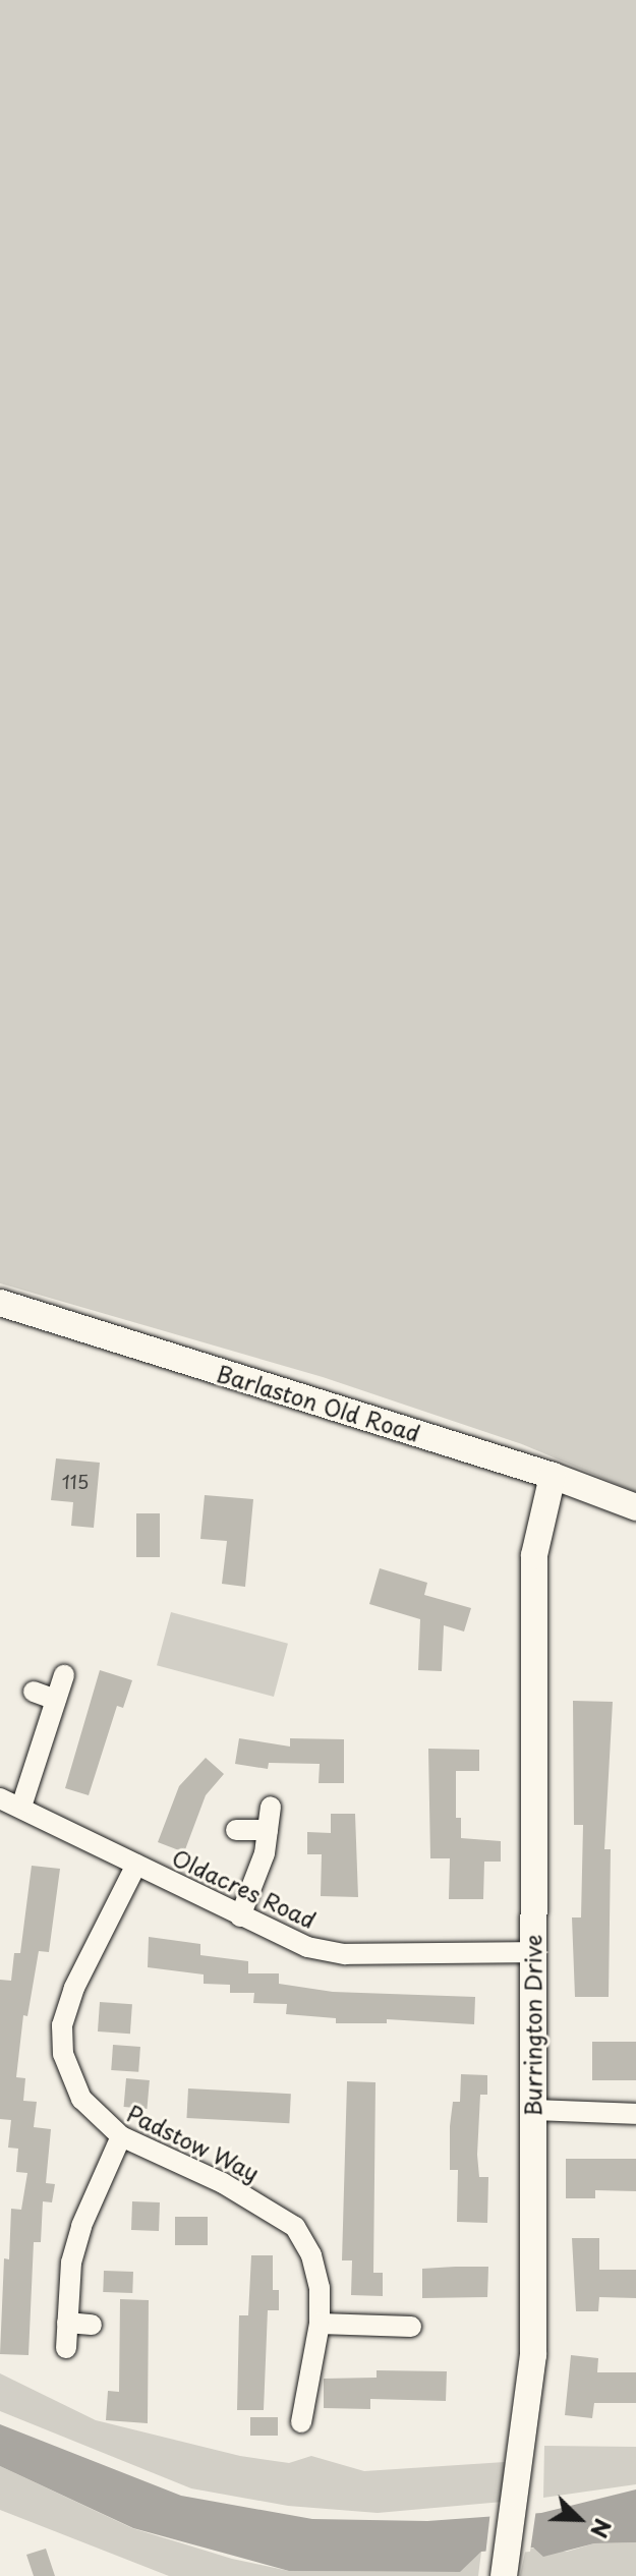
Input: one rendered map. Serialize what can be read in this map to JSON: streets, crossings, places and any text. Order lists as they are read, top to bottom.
{
  "streets": {
    "street": [
      "Barlaston Old Road",
      "Oldacres Road",
      "Burrington Drive",
      "Padstow Way"
    ]
  },
  "crossings": [
    ["Barlaston Old Road", "Burrington Drive"],
    ["Oldacres Road", "Burrington Drive"],
    ["Oldacres Road", "Padstow Way"]
  ],
  "house_numbers": ["115"],
  "north": "bottom right"
}
